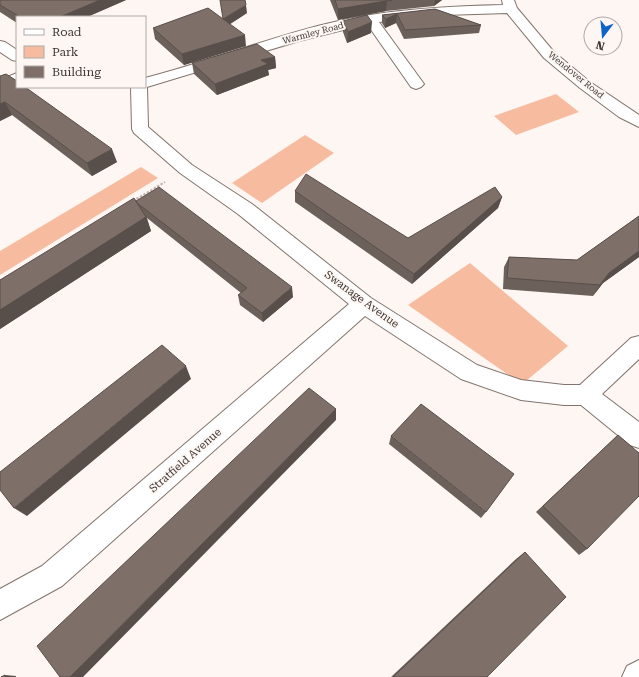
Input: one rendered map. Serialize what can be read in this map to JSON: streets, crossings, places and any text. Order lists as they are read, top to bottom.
{
  "streets": {
    "street": [
      "Warmley Road",
      "Wendover Road",
      "Swanage Avenue",
      "Stratfield Avenue"
    ]
  },
  "crossings": [
    ["Warmley Road", "Wendover Road"],
    ["Swanage Avenue", "Stratfield Avenue"]
  ],
  "legend": ["Road", "Park", "Building"],
  "north": "bottom"
}
